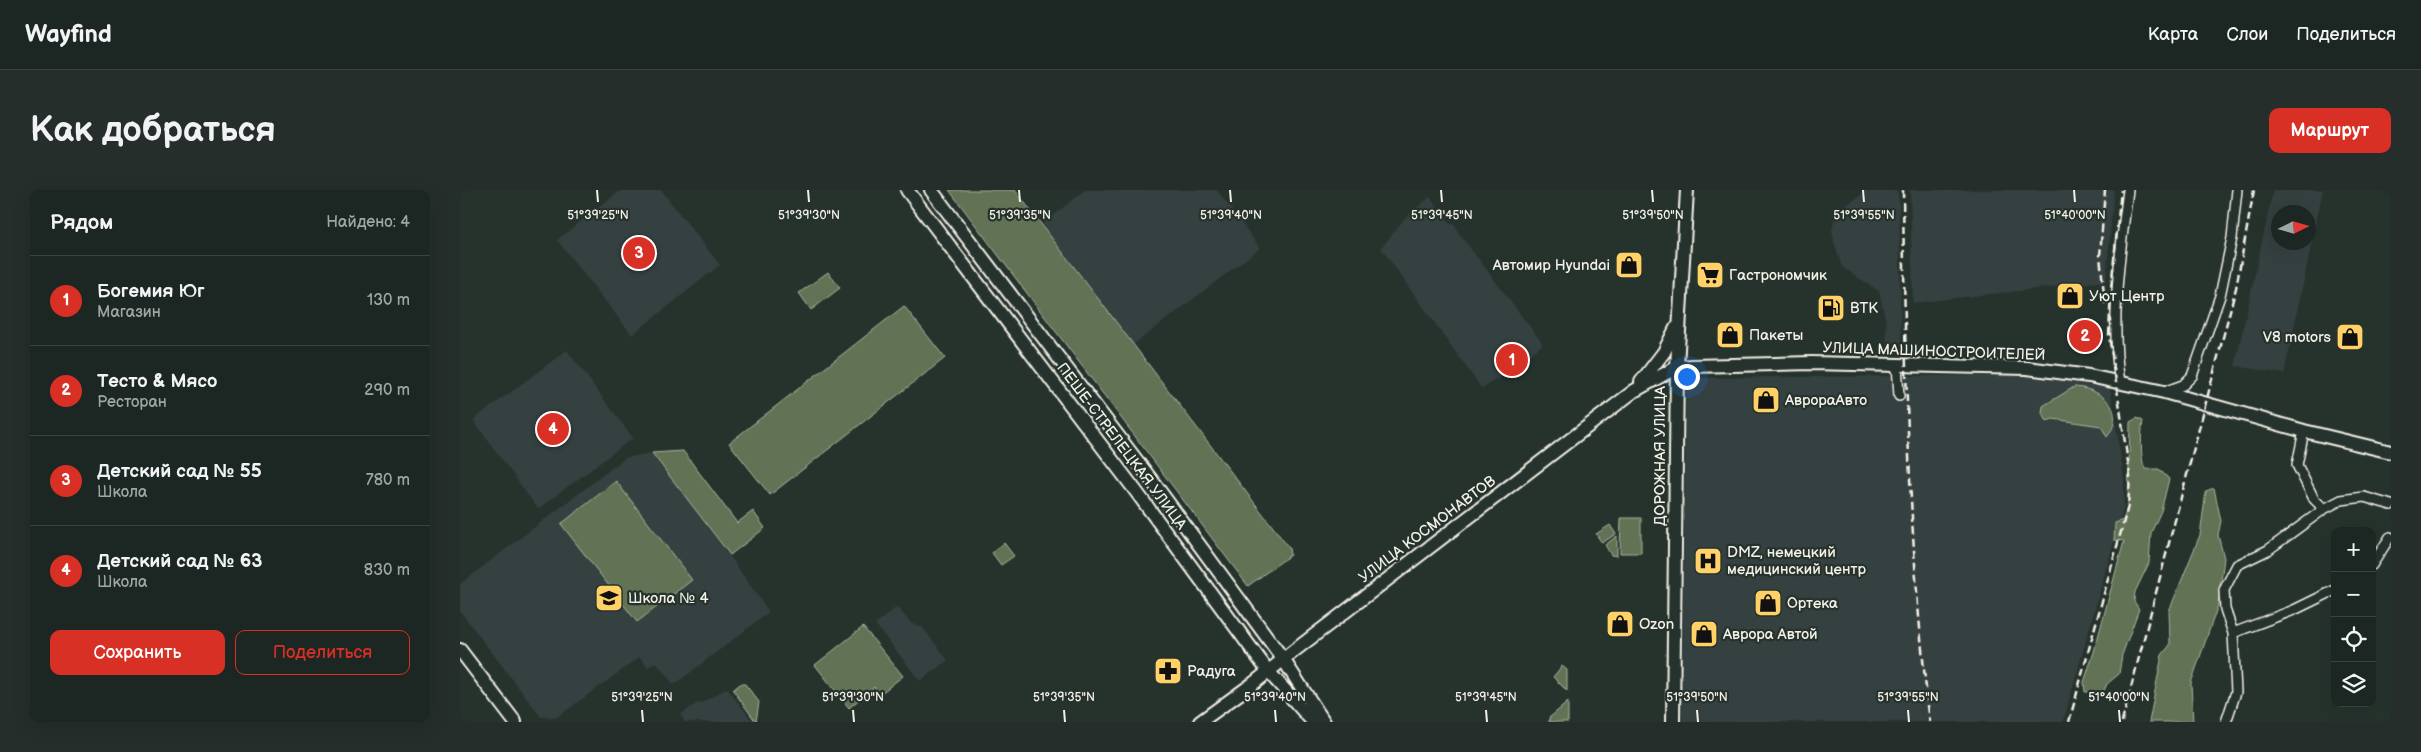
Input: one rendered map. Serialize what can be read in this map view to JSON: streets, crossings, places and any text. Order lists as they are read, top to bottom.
{
  "streets": {
    "street": [
      "УЛИЦА МАШИНОСТРОИТЕЛЕЙ",
      "ПЕШЕ-СТРЕЛЕЦКАЯ УЛИЦА",
      "ДОРОЖНАЯ УЛИЦА",
      "УЛИЦА КОСМОНАВТОВ"
    ]
  },
  "crossings": [
    ["УЛИЦА МАШИНОСТРОИТЕЛЕЙ", "ДОРОЖНАЯ УЛИЦА"],
    ["УЛИЦА МАШИНОСТРОИТЕЛЕЙ", "УЛИЦА КОСМОНАВТОВ"],
    ["ПЕШЕ-СТРЕЛЕЦКАЯ УЛИЦА", "УЛИЦА КОСМОНАВТОВ"],
    ["ДОРОЖНАЯ УЛИЦА", "УЛИЦА КОСМОНАВТОВ"]
  ],
  "places": {
    "shop": [
      "Автомир Hyundai",
      "Уют Центр",
      "Пакеты",
      "V8 motors",
      "АврораАвто",
      "Ортека",
      "Ozon",
      "Аврора Автой"
    ],
    "supermarket": ["Гастрономчик"],
    "fuel station": ["ВТК"],
    "hospital": ["DMZ, немецкий медицинский центр"],
    "school or university": ["Школа № 4"],
    "pharmacy": ["Радуга"]
  },
  "north": "right",
  "page": {
    "header": "Wayfind",
    "nav": ["Карта", "Слои", "Поделиться"],
    "buttons": [
      "Маршрут",
      ["Сохранить", "Поделиться"]
    ],
    "title": "Как добраться",
    "heading": ["Рядом", "Найдено: 4"],
    "pins": [
      "3",
      "2",
      "1",
      "4"
    ],
    "list": [
      {
        "mark": "1",
        "name": "Богемия Юг",
        "note": "Магазин",
        "value": "130 m"
      },
      {
        "mark": "2",
        "name": "Тесто & Мясо",
        "note": "Ресторан",
        "value": "290 m"
      },
      {
        "mark": "3",
        "name": "Детский сад № 55",
        "note": "Школа",
        "value": "780 m"
      },
      {
        "mark": "4",
        "name": "Детский сад № 63",
        "note": "Школа",
        "value": "830 m"
      }
    ],
    "map_buttons": ["+", "−"]
  },
  "coordinates": [
    "51°39'25\"N",
    "51°39'30\"N",
    "51°39'35\"N",
    "51°39'40\"N",
    "51°39'45\"N",
    "51°39'50\"N",
    "51°39'55\"N",
    "51°40'00\"N"
  ]
}
